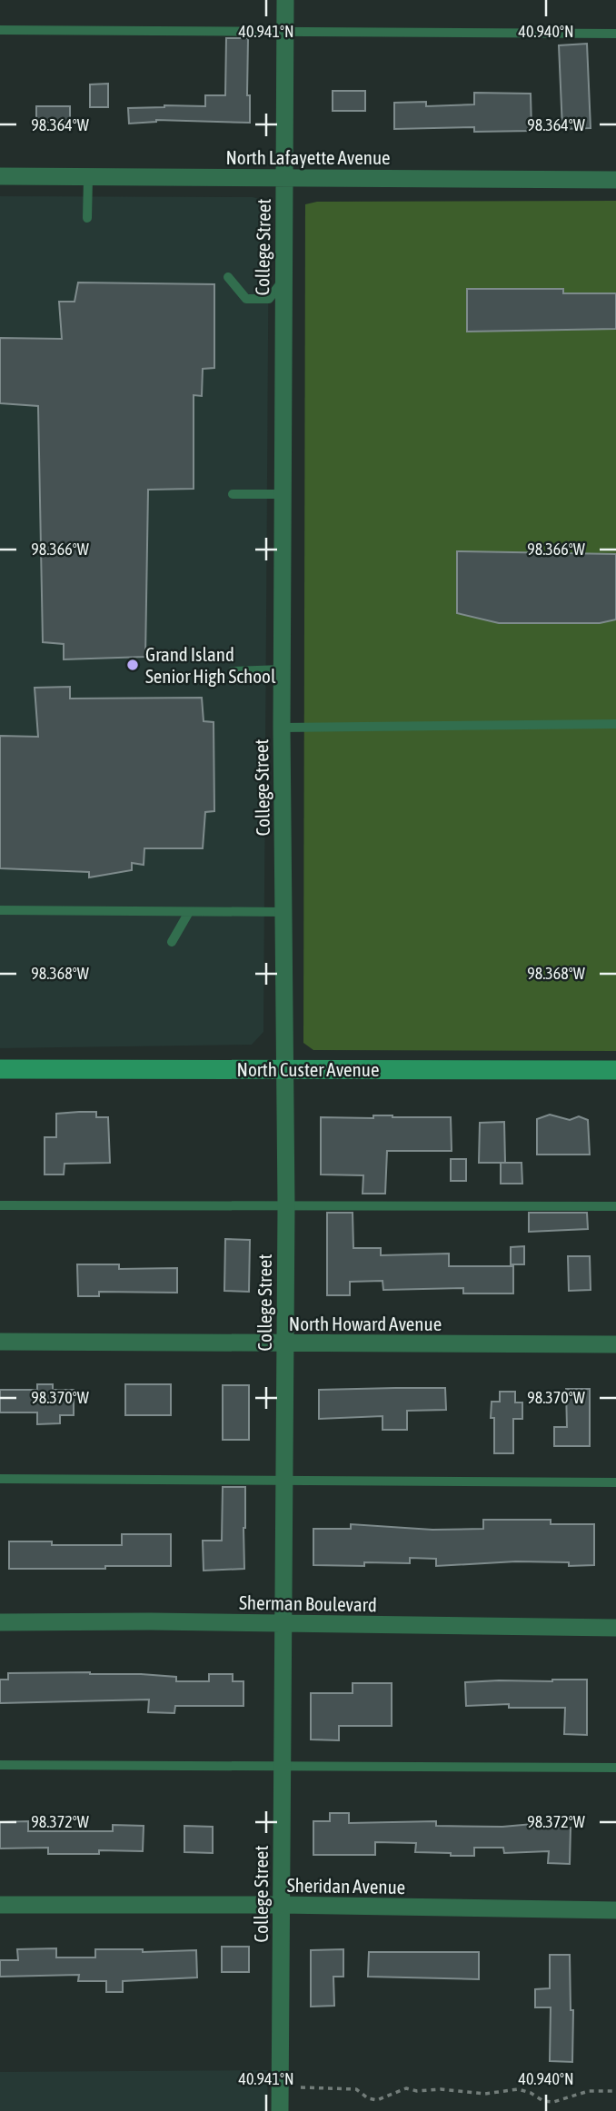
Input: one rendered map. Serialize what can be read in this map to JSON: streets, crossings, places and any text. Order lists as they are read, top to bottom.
{
  "streets": {
    "street": [
      "North Lafayette Avenue",
      "College Street",
      "North Custer Avenue",
      "North Howard Avenue",
      "Sherman Boulevard",
      "Sheridan Avenue"
    ]
  },
  "crossings": [
    ["North Lafayette Avenue", "College Street"],
    ["College Street", "North Custer Avenue"],
    ["College Street", "North Howard Avenue"],
    ["College Street", "Sherman Boulevard"],
    ["College Street", "Sheridan Avenue"]
  ],
  "places": ["Grand Island Senior High School"],
  "coordinates": [
    "40.941°N",
    "40.940°N",
    "98.364°W",
    "98.366°W",
    "98.368°W",
    "98.370°W",
    "98.372°W"
  ]
}
